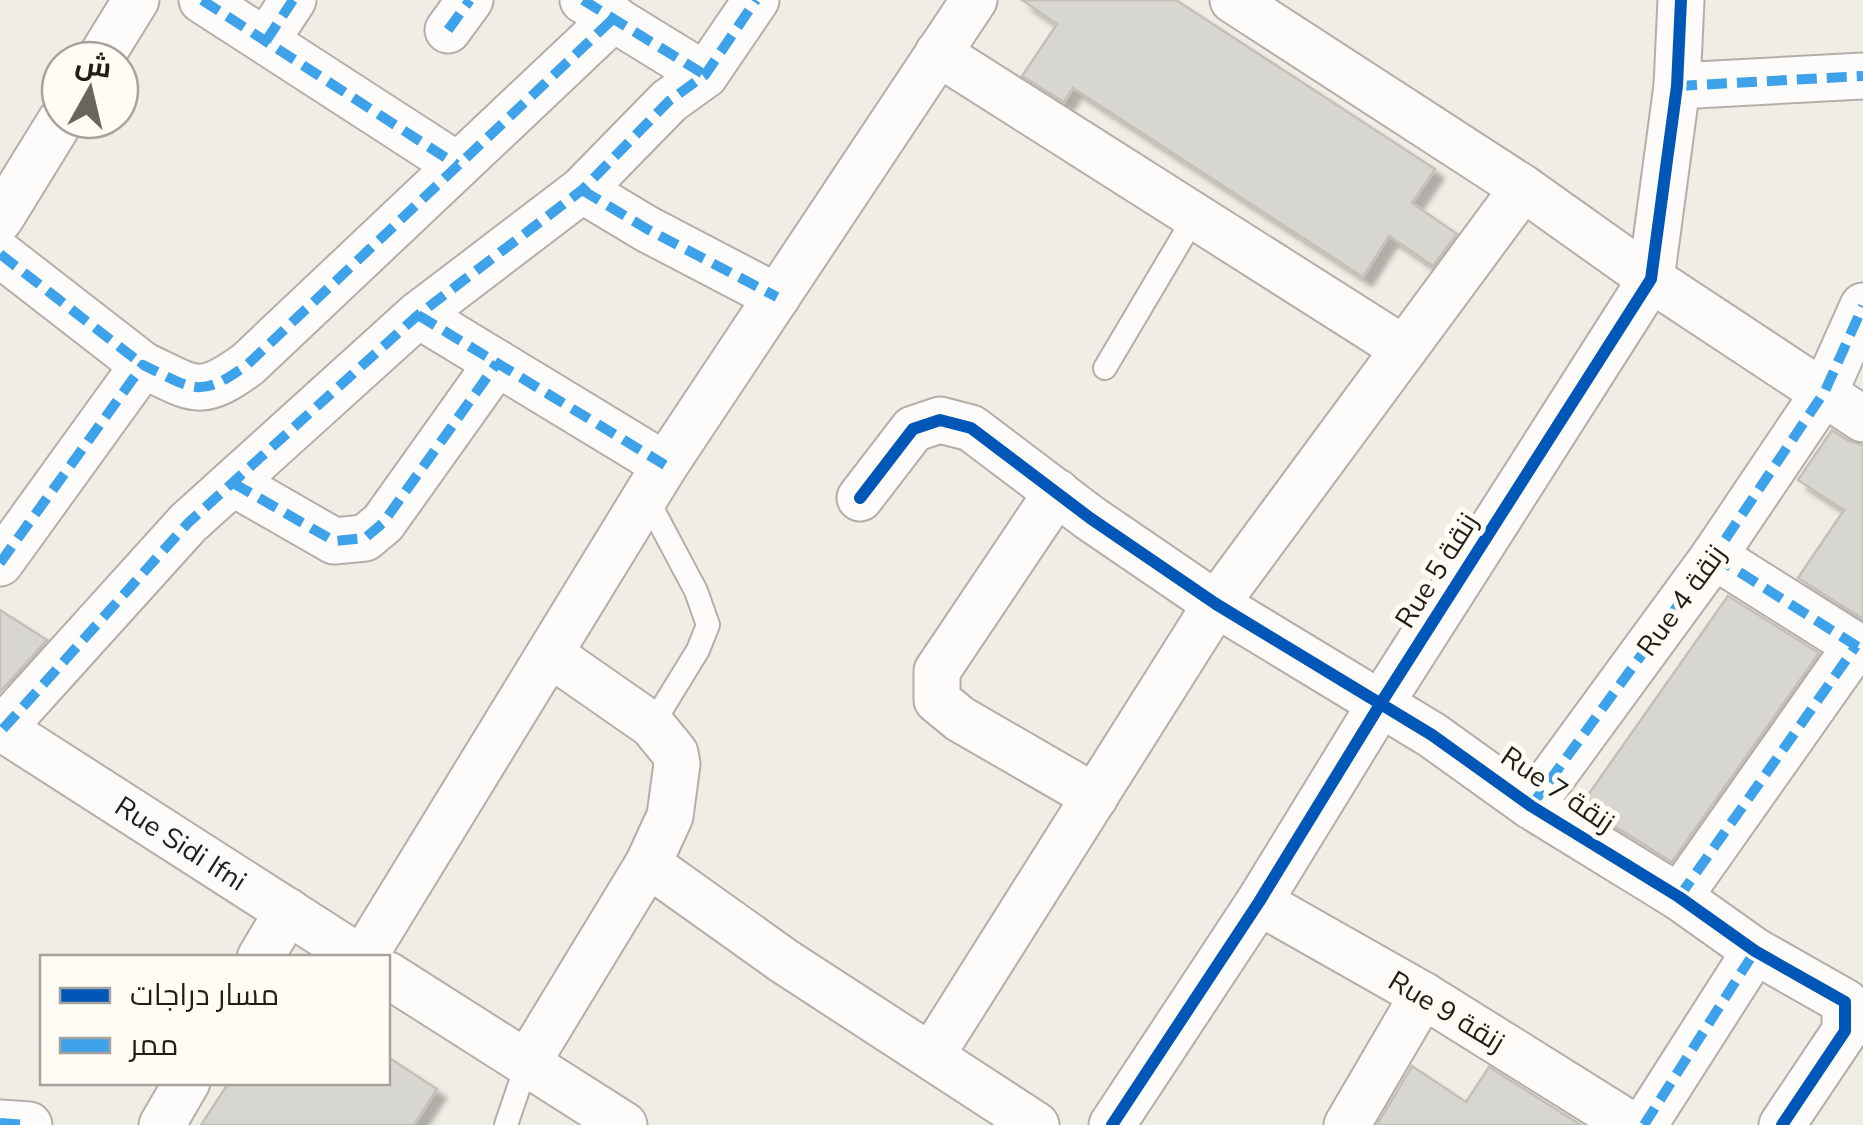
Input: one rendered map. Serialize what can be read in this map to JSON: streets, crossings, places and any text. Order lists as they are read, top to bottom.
{
  "streets": {
    "street": [
      "Rue 5 زنقة",
      "Rue 4 زنقة",
      "Rue 7 زنقة",
      "Rue Sidi Ifni",
      "Rue 9 زنقة"
    ]
  },
  "crossings": [
    ["Rue 5 زنقة", "Rue 7 زنقة"],
    ["Rue 5 زنقة", "Rue 9 زنقة"],
    ["Rue 4 زنقة", "Rue 7 زنقة"]
  ],
  "legend": ["مسار دراجات", "ممر"],
  "north": "top"
}
